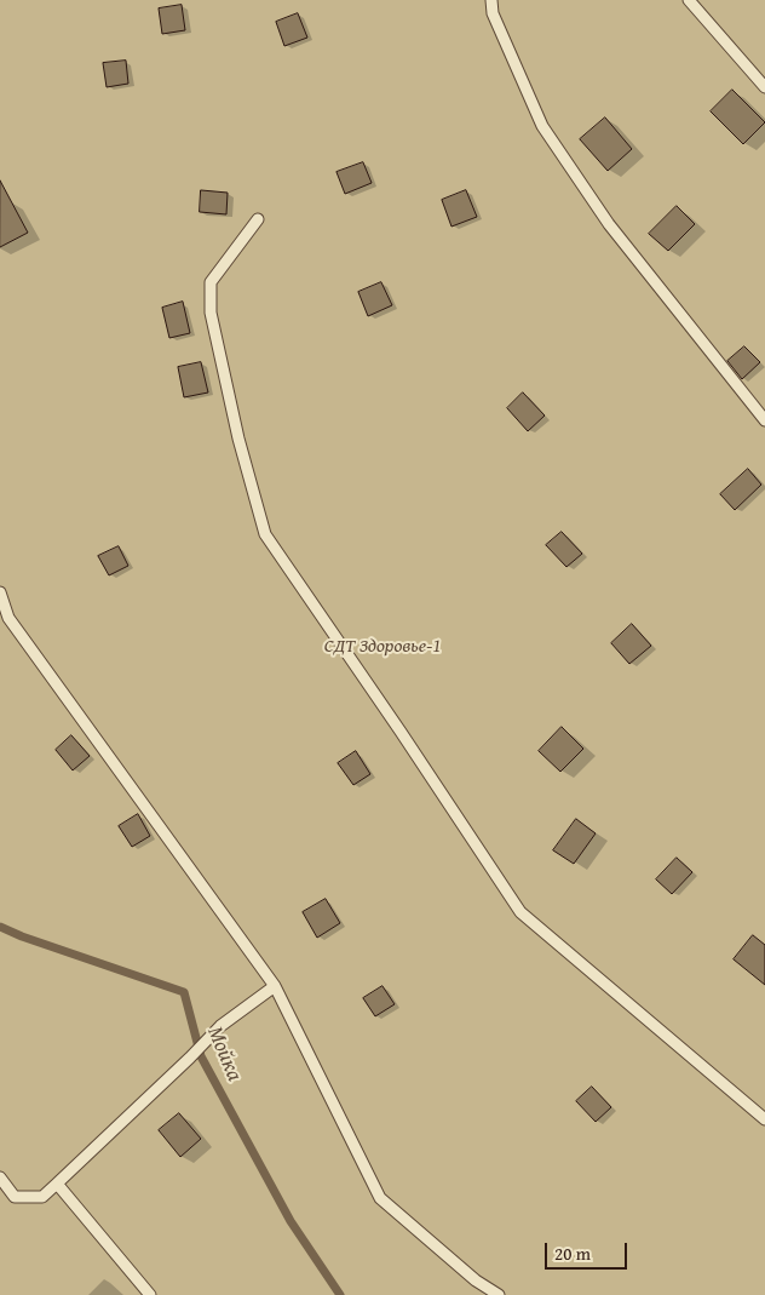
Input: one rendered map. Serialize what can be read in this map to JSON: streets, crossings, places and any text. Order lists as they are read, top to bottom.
{
  "water": ["Мойка"],
  "parks": ["СДТ Здоровье-1"],
  "scale_bar": "20 m"
}
